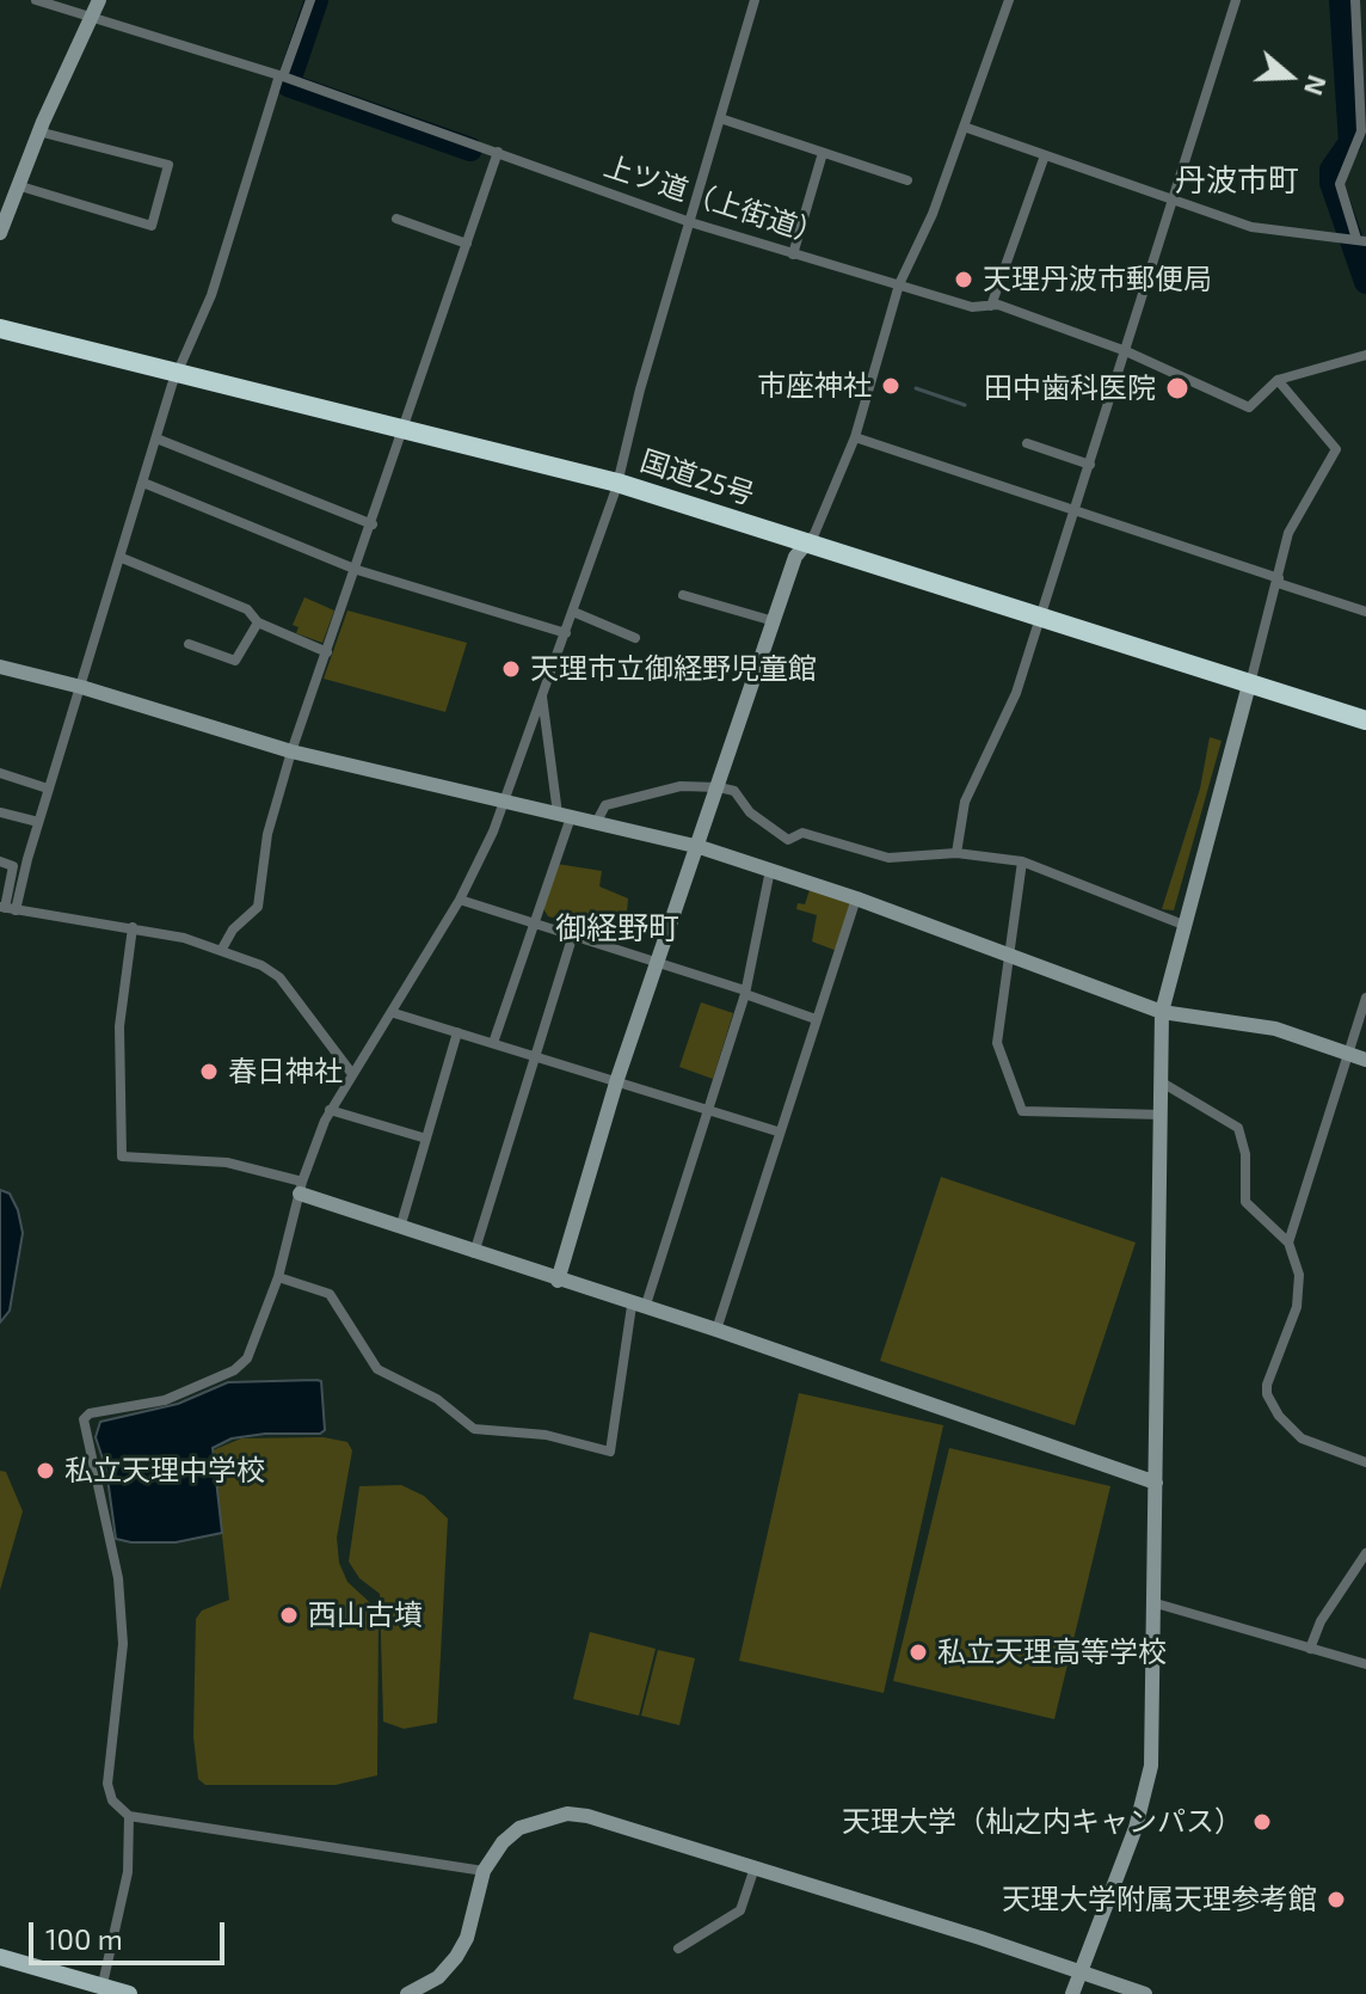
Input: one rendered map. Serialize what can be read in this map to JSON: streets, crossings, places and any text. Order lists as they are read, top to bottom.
{
  "streets": {
    "highway": ["国道25号"],
    "street": ["上ツ道（上街道）"]
  },
  "districts": ["丹波市町", "御経野町"],
  "places": [
    "天理丹波市郵便局",
    "市座神社",
    "田中歯科医院",
    "天理市立御経野児童館",
    "春日神社",
    "私立天理中学校",
    "西山古墳",
    "私立天理高等学校",
    "天理大学（杣之内キャンパス）",
    "天理大学附属天理参考館"
  ],
  "scale_bar": "100 m",
  "north": "right"
}
